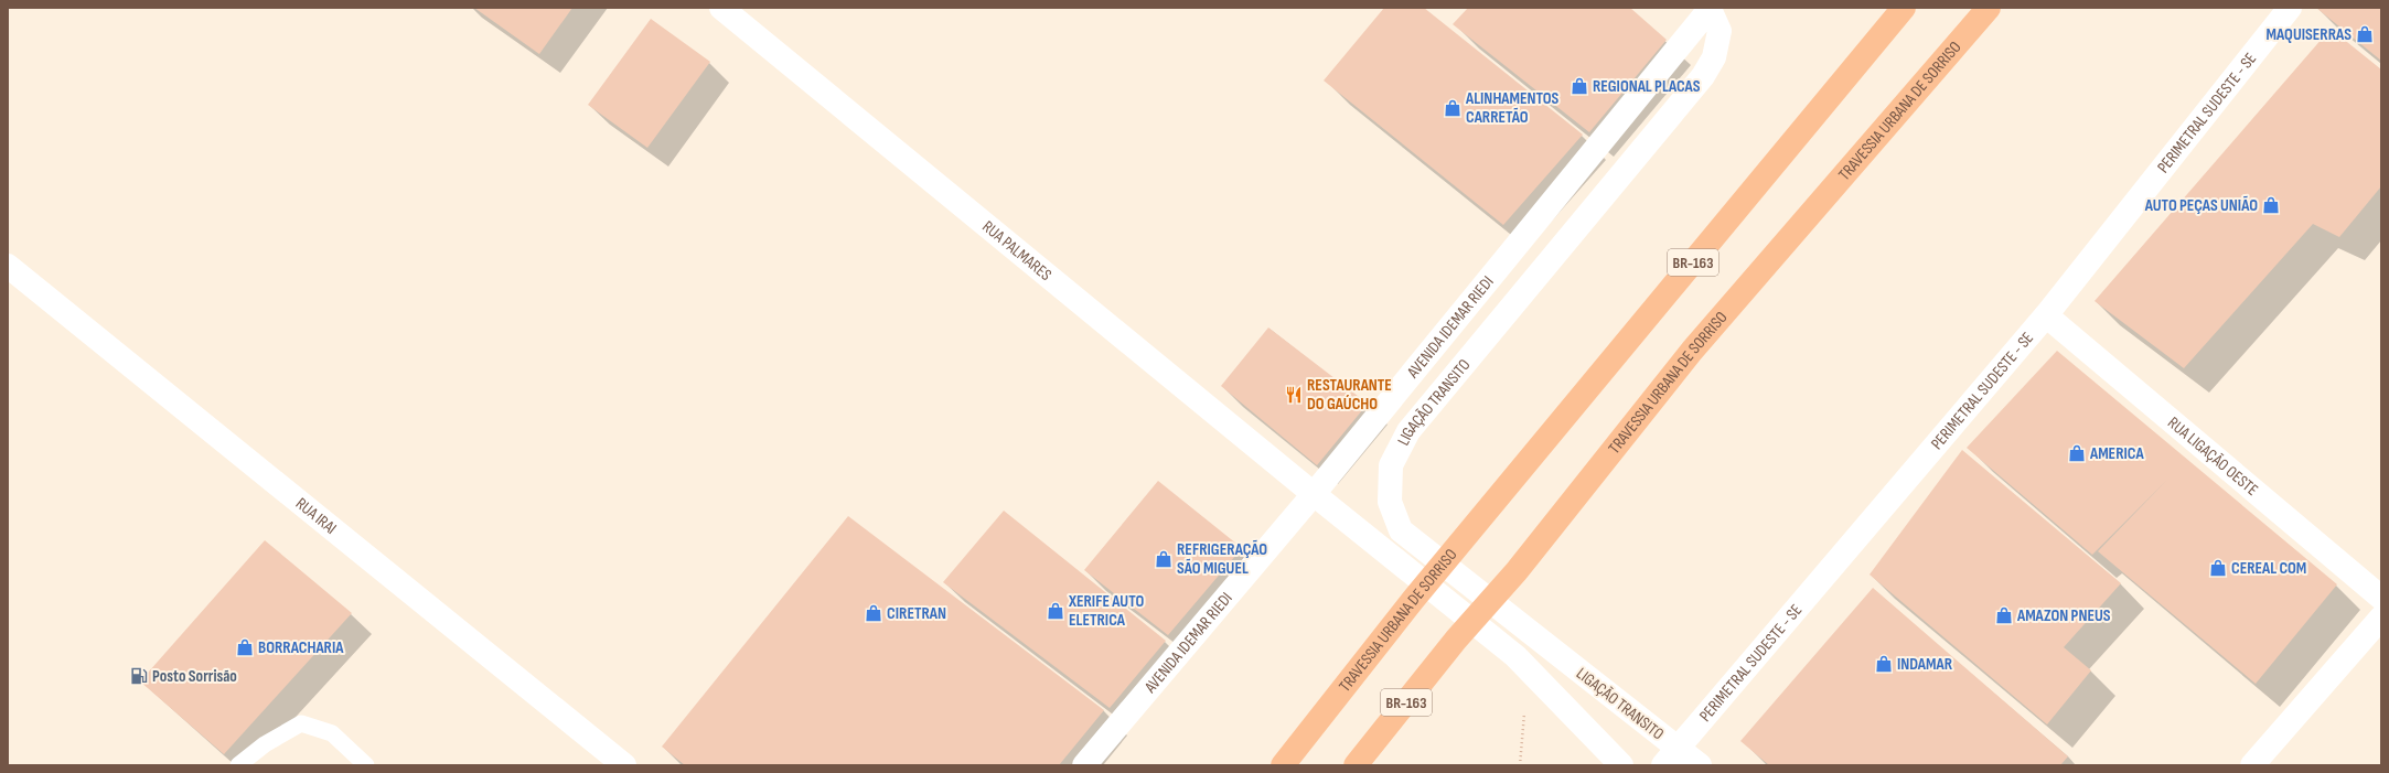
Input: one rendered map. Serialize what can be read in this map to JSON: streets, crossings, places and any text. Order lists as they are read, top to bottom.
{
  "streets": {
    "highway": ["TRAVESSIA URBANA DE SORRISO", "BR-163"],
    "main road": [
      "PERIMETRAL SUDESTE - SE",
      "RUA PALMARES",
      "AVENIDA IDEMAR RIEDI",
      "LIGAÇÃO TRANSITO",
      "RUA LIGAÇÃO OESTE",
      "RUA IRAI"
    ]
  },
  "crossings": [
    ["PERIMETRAL SUDESTE - SE", "LIGAÇÃO TRANSITO"],
    ["PERIMETRAL SUDESTE - SE", "RUA LIGAÇÃO OESTE"],
    ["RUA PALMARES", "AVENIDA IDEMAR RIEDI"],
    ["AVENIDA IDEMAR RIEDI", "LIGAÇÃO TRANSITO"]
  ],
  "places": {
    "shop": [
      "MAQUISERRAS",
      "REGIONAL PLACAS",
      "ALINHAMENTOS CARRETÃO",
      "AUTO PEÇAS UNIÃO",
      "AMERICA",
      "REFRIGERAÇÃO SÃO MIGUEL",
      "CEREAL COM",
      "XERIFE AUTO ELETRICA",
      "CIRETRAN",
      "AMAZON PNEUS",
      "BORRACHARIA",
      "INDAMAR"
    ],
    "restaurant": ["RESTAURANTE DO GAÚCHO"],
    "fuel station": ["Posto Sorrisão"]
  }
}
